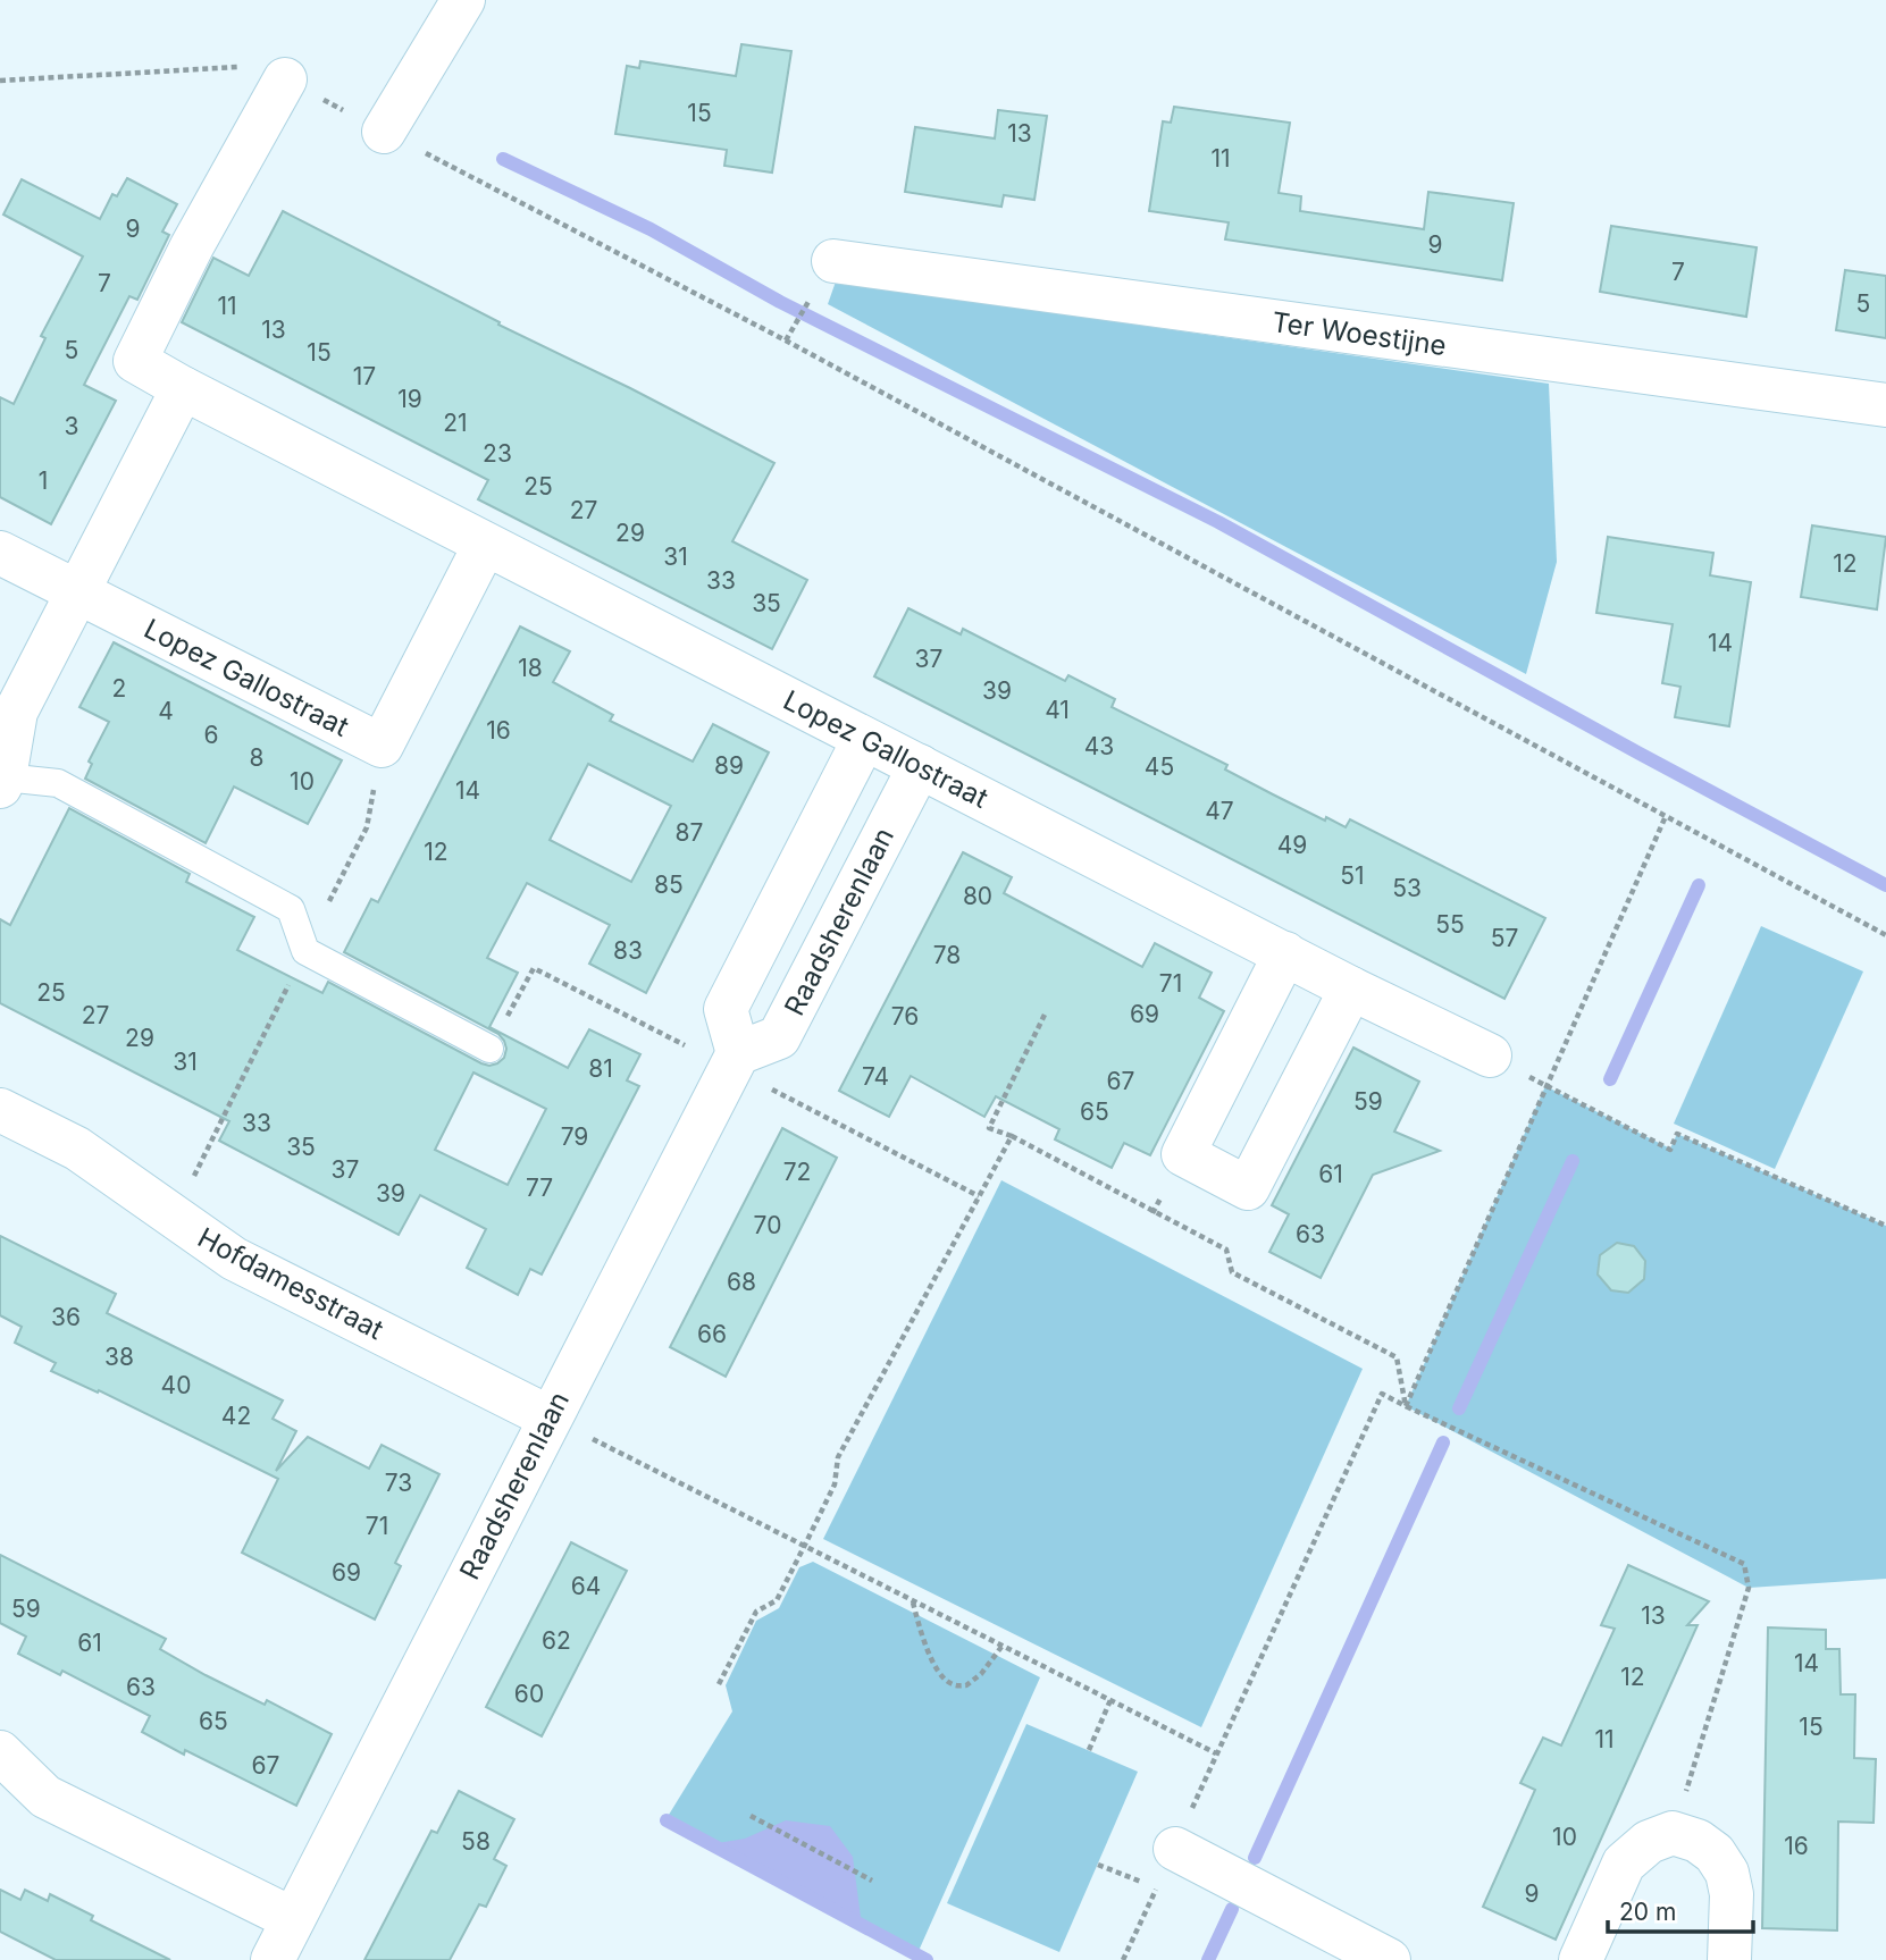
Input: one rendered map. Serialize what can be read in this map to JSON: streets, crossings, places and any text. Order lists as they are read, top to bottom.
{
  "streets": {
    "street": [
      "Ter Woestijne",
      "Lopez Gallostraat",
      "Raadsherenlaan",
      "Hofdamesstraat"
    ]
  },
  "crossings": [
    ["Lopez Gallostraat", "Raadsherenlaan"],
    ["Raadsherenlaan", "Hofdamesstraat"]
  ],
  "house_numbers": [
    "15",
    "13",
    "11",
    "9",
    "9",
    "7",
    "7",
    "5",
    "11",
    "13",
    "5",
    "15",
    "17",
    "19",
    "21",
    "3",
    "23",
    "1",
    "25",
    "27",
    "29",
    "31",
    "12",
    "33",
    "35",
    "14",
    "37",
    "18",
    "2",
    "39",
    "41",
    "4",
    "16",
    "6",
    "43",
    "8",
    "89",
    "45",
    "10",
    "14",
    "47",
    "87",
    "49",
    "12",
    "51",
    "85",
    "53",
    "80",
    "55",
    "57",
    "83",
    "78",
    "71",
    "25",
    "69",
    "27",
    "76",
    "29",
    "31",
    "81",
    "74",
    "67",
    "59",
    "65",
    "33",
    "79",
    "35",
    "37",
    "72",
    "61",
    "77",
    "39",
    "70",
    "63",
    "68",
    "36",
    "66",
    "38",
    "40",
    "42",
    "73",
    "71",
    "69",
    "64",
    "59",
    "13",
    "62",
    "61",
    "14",
    "12",
    "63",
    "60",
    "65",
    "15",
    "11",
    "67",
    "10",
    "58",
    "16",
    "9"
  ],
  "scale_bar": "20 m"
}
